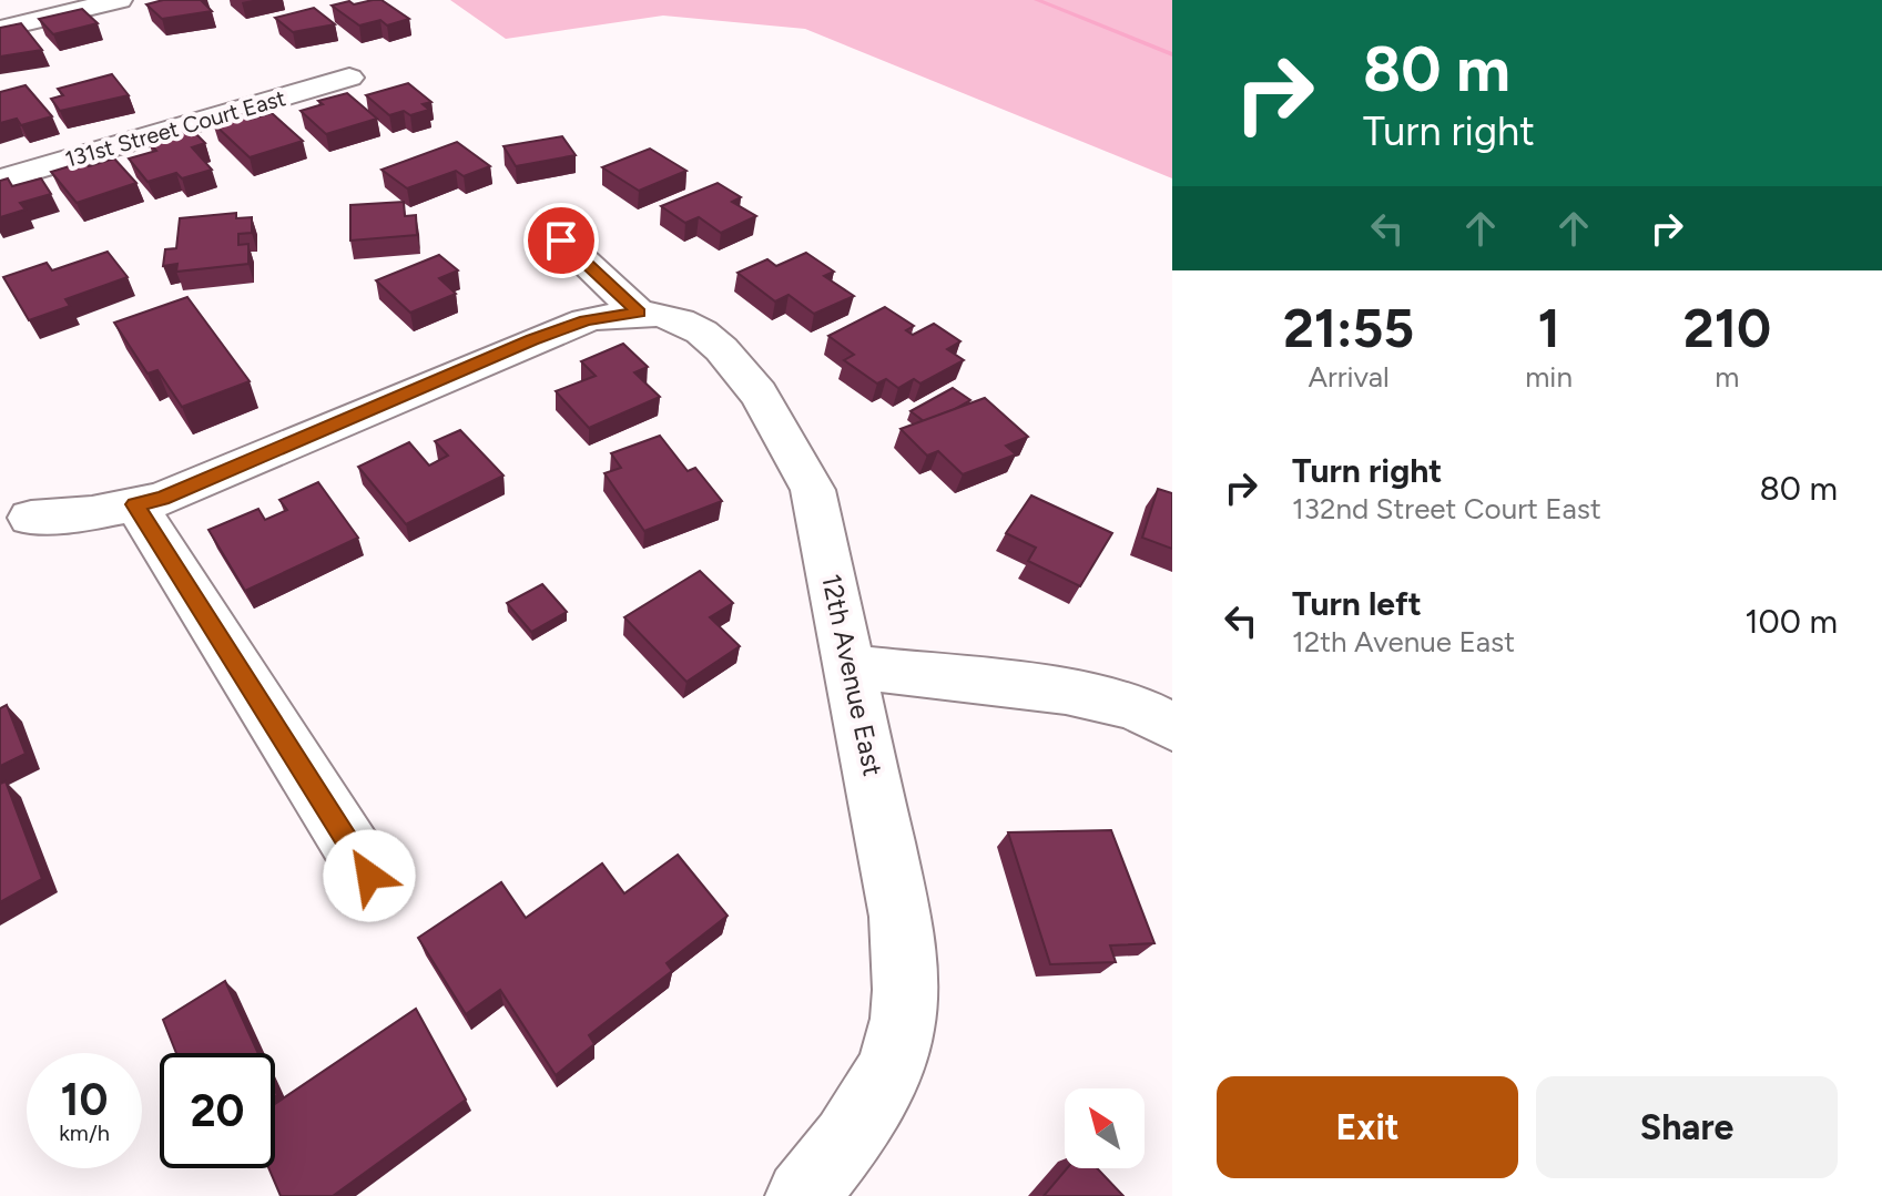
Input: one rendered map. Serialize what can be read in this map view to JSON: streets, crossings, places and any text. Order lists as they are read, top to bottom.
{
  "streets": {
    "street": ["131st Street Court East", "12th Avenue East"]
  },
  "north": "top left",
  "page": {
    "turn": ["80 m", "Turn right"],
    "eta": [
      "21:55",
      "Arrival",
      "1",
      "min",
      "210",
      "m"
    ],
    "list": [
      {
        "name": "Turn right",
        "note": "132nd Street Court East",
        "value": "80 m"
      },
      {
        "name": "Turn left",
        "note": "12th Avenue East",
        "value": "100 m"
      }
    ],
    "speed": "10 km/h",
    "limit": "20",
    "buttons": ["Exit", "Share"]
  }
}
